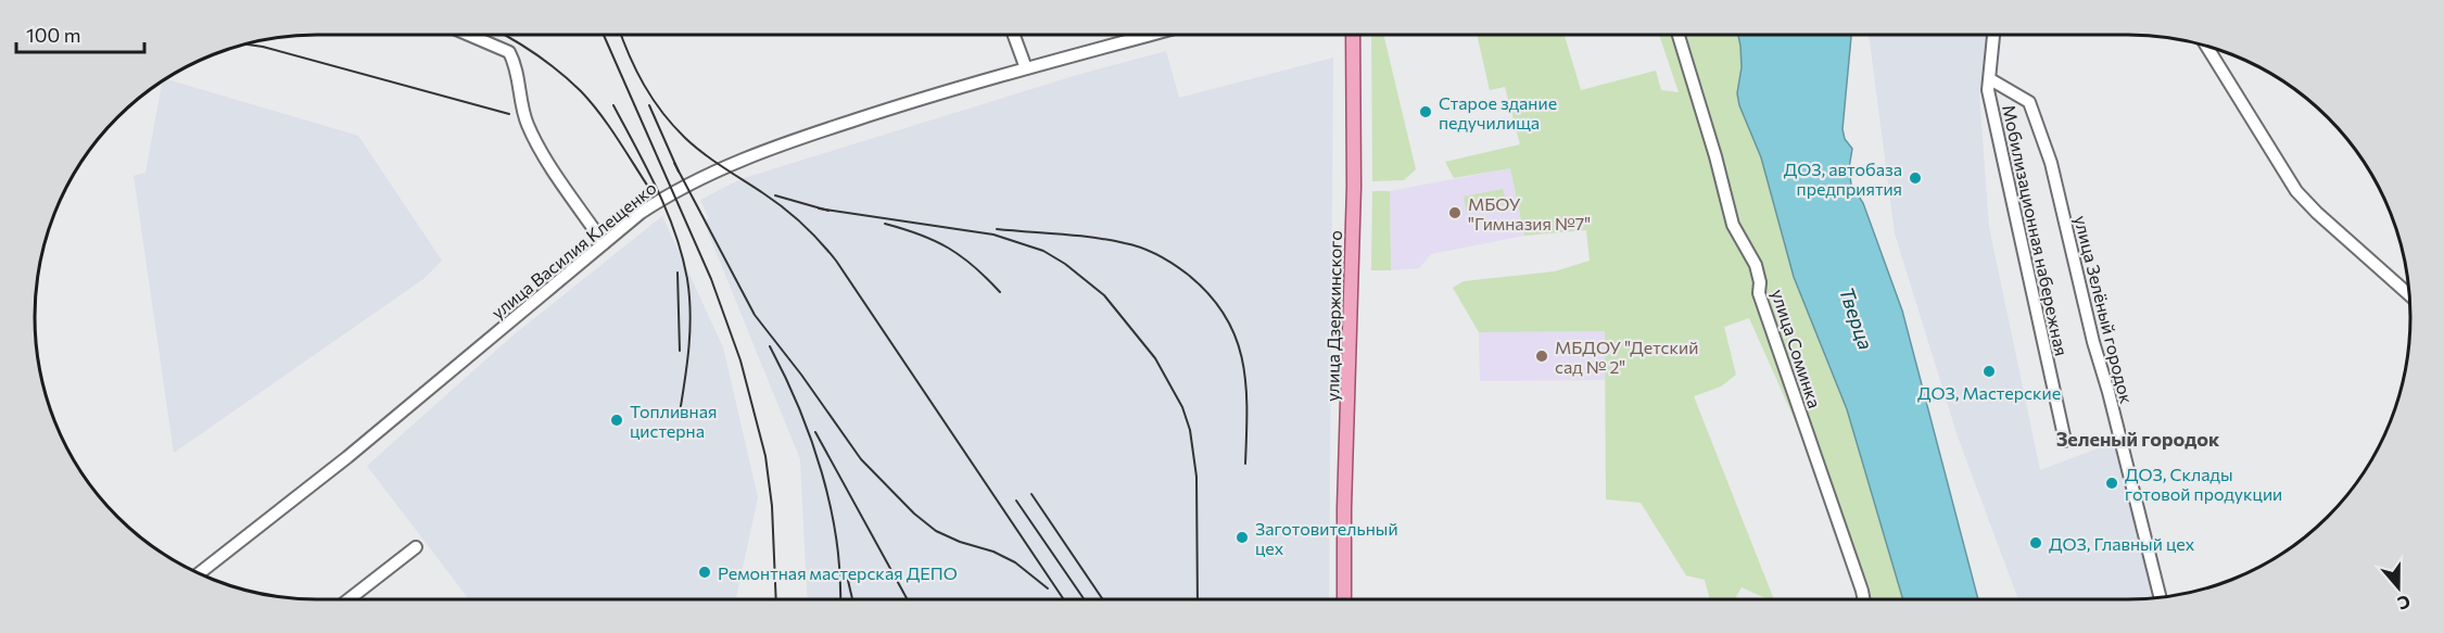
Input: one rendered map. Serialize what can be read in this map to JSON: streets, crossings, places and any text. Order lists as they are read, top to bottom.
{
  "streets": {
    "main road": ["улица Дзержинского"],
    "street": [
      "Мобилизационная набережная",
      "улица Василия Клещенко",
      "улица Зелёный городок",
      "улица Соминка"
    ]
  },
  "crossings": [
    ["Мобилизационная набережная", "улица Зелёный городок"]
  ],
  "districts": ["Зеленый городок"],
  "water": ["Тверца"],
  "places": [
    "Старое здание педучилища",
    "ДОЗ, автобаза предприятия",
    "МБОУ \"Гимназия №7\"",
    "МБДОУ \"Детский сад № 2\"",
    "ДОЗ, Мастерские",
    "Топливная цистерна",
    "ДОЗ, Склады готовой продукции",
    "Заготовительный цех",
    "ДОЗ, Главный цех",
    "Ремонтная мастерская ДЕПО"
  ],
  "scale_bar": "100 m",
  "north": "bottom"
}
